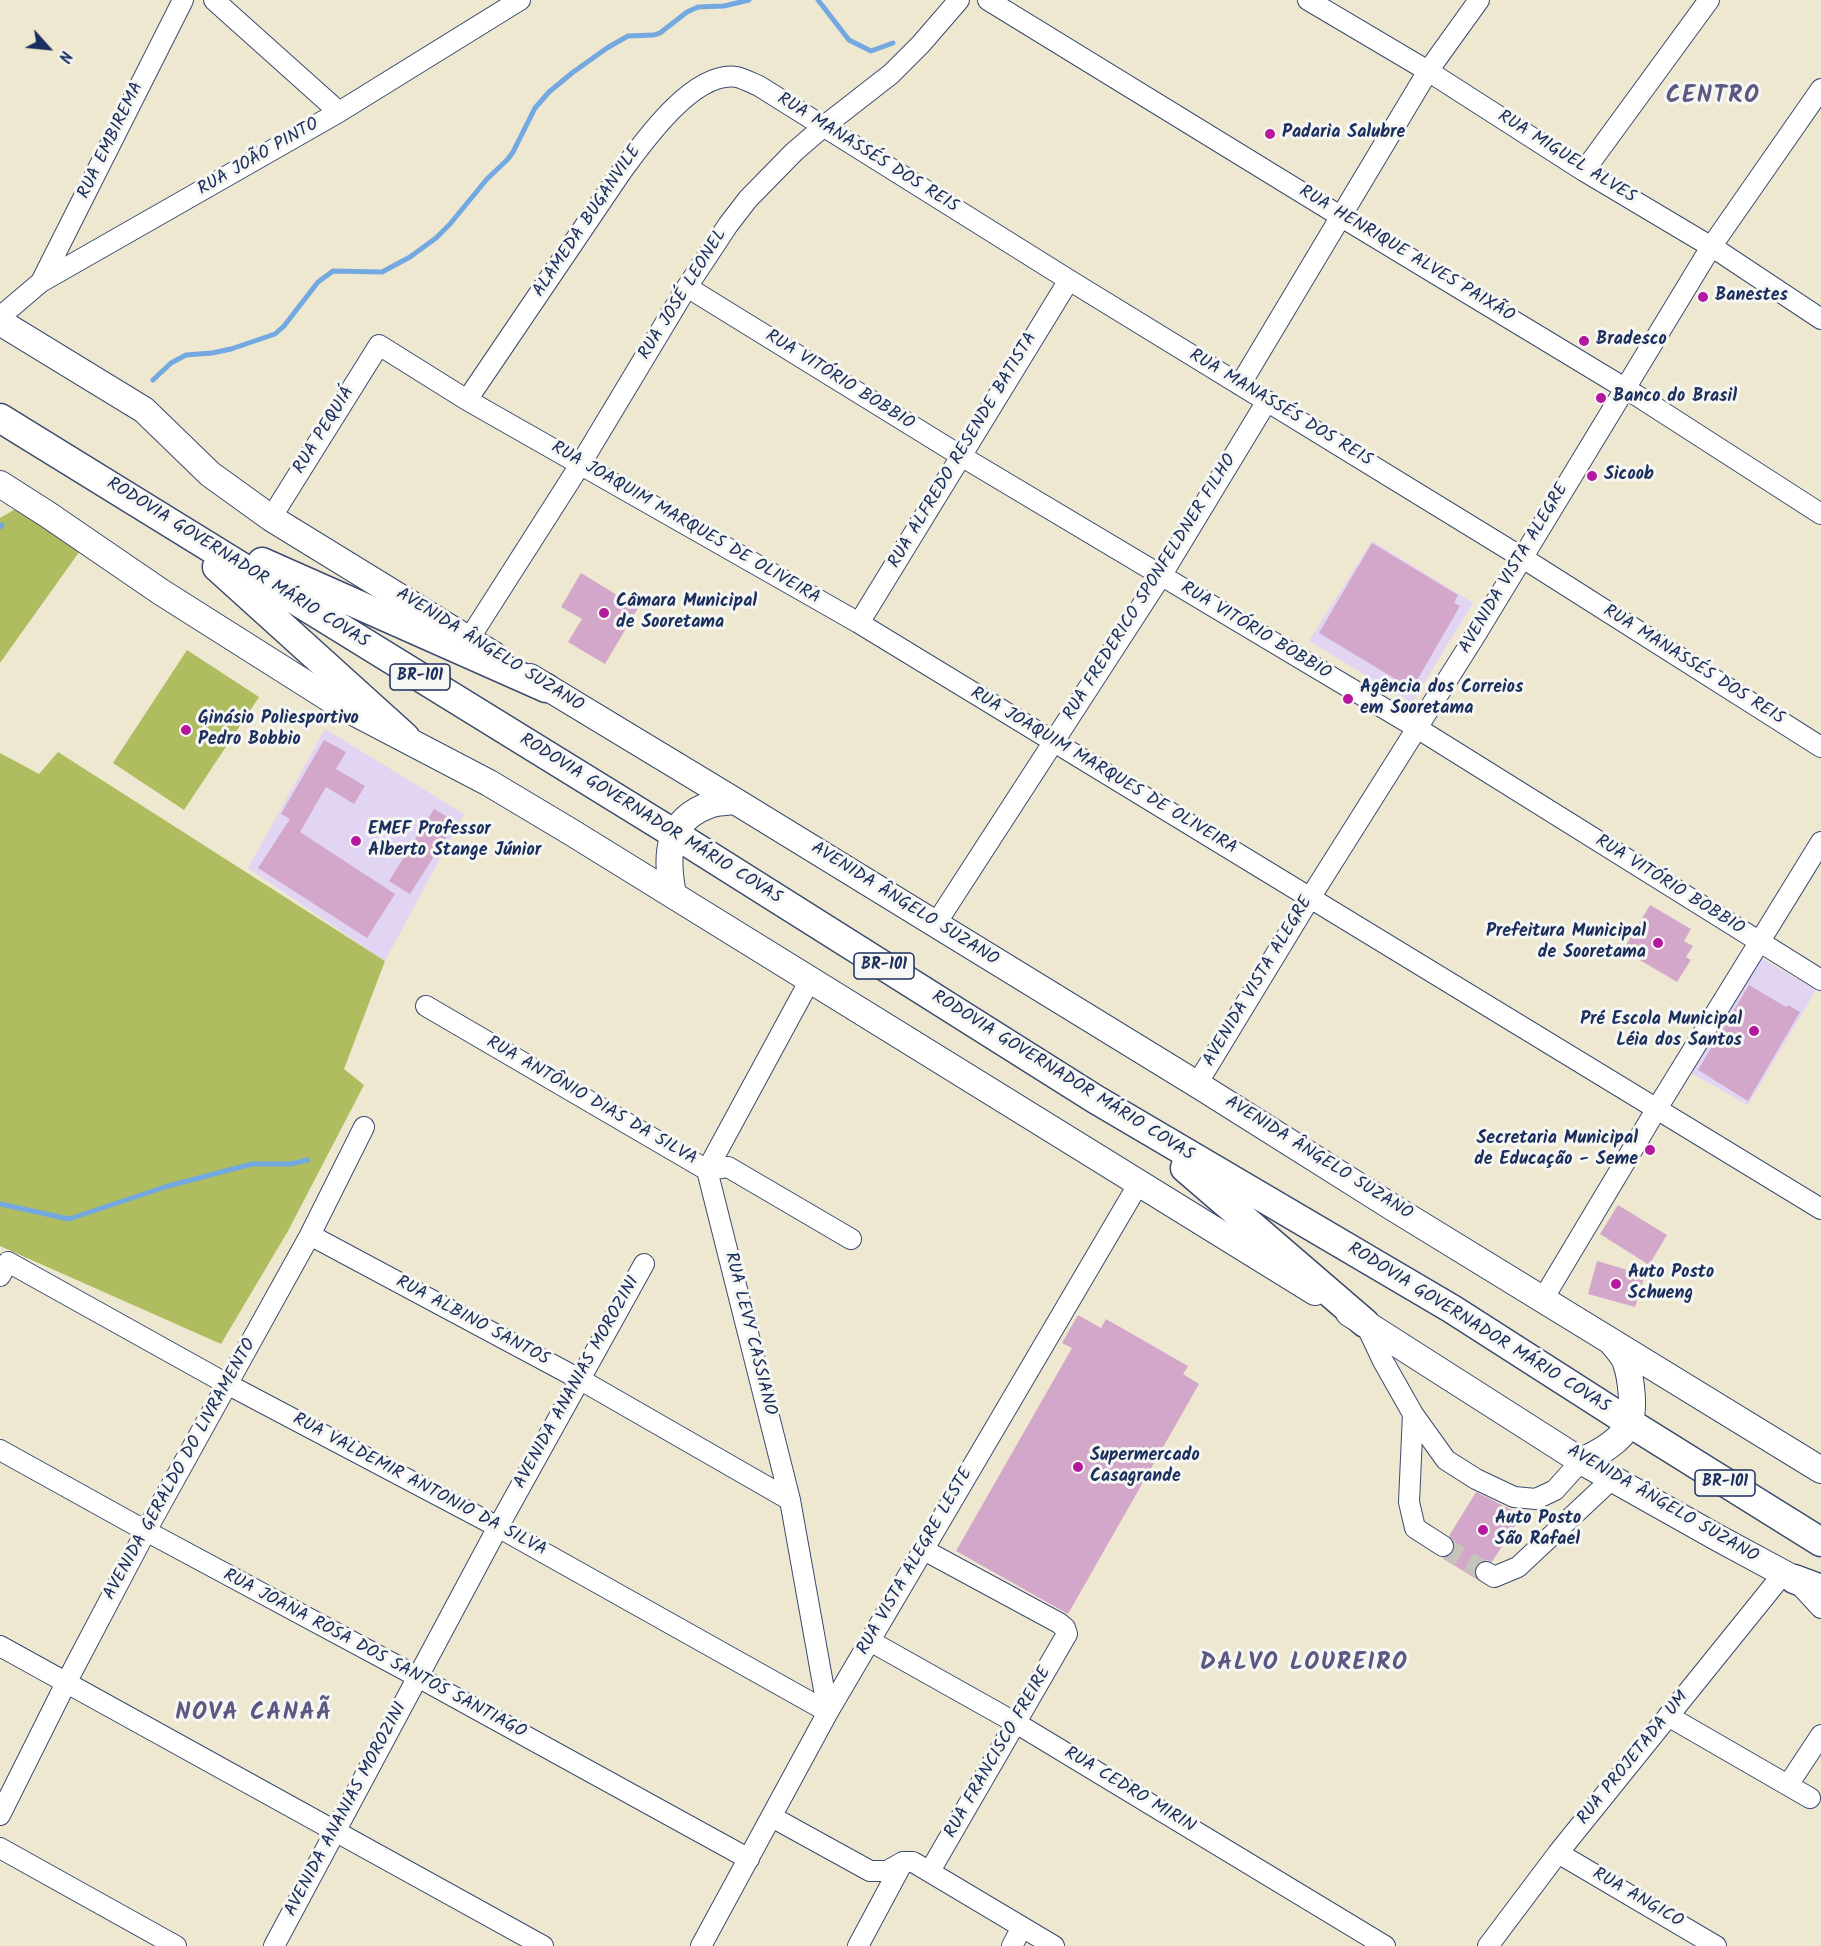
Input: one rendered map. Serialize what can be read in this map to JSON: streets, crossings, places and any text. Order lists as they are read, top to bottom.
{
  "streets": {
    "highway": ["RODOVIA GOVERNADOR MÁRIO COVAS", "BR-101"],
    "main road": ["AVENIDA ÂNGELO SUZANO"],
    "street": [
      "RUA EMBIREMA",
      "RUA MANASSÉS DOS REIS",
      "RUA JOÃO PINTO",
      "RUA MIGUEL ALVES",
      "ALAMEDA BUGANVILE",
      "RUA HENRIQUE ALVES PAIXÃO",
      "RUA JOSÉ LEONEL",
      "RUA VITÓRIO BOBBIO",
      "RUA PEQUIÁ",
      "RUA ALFREDO RESENDE BATISTA",
      "RUA JOAQUIM MARQUES DE OLIVEIRA",
      "AVENIDA VISTA ALEGRE",
      "RUA FREDERICO SPONFELDNER FILHO",
      "RUA ANTÔNIO DIAS DA SILVA",
      "RUA ALBINO SANTOS",
      "RUA LEVY CASSIANO",
      "AVENIDA ANANIAS MOROZINI",
      "AVENIDA GERALDO DO LIVRAMENTO",
      "RUA VALDEMIR ANTONIO DA SILVA",
      "RUA VISTA ALEGRE LESTE",
      "RUA JOANA ROSA DOS SANTOS SANTIAGO",
      "RUA FRANCISCO FREIRE",
      "RUA PROJETADA UM",
      "RUA CEDRO MIRIN",
      "RUA ANGICO"
    ]
  },
  "crossings": [
    ["RUA EMBIREMA", "RUA JOÃO PINTO"],
    ["RUA MANASSÉS DOS REIS", "ALAMEDA BUGANVILE"],
    ["RUA MANASSÉS DOS REIS", "RUA JOSÉ LEONEL"],
    ["RUA MANASSÉS DOS REIS", "RUA ALFREDO RESENDE BATISTA"],
    ["RUA MANASSÉS DOS REIS", "AVENIDA VISTA ALEGRE"],
    ["RUA MANASSÉS DOS REIS", "RUA FREDERICO SPONFELDNER FILHO"],
    ["RUA MIGUEL ALVES", "AVENIDA VISTA ALEGRE"],
    ["ALAMEDA BUGANVILE", "RUA JOAQUIM MARQUES DE OLIVEIRA"],
    ["RUA HENRIQUE ALVES PAIXÃO", "AVENIDA VISTA ALEGRE"],
    ["RUA JOSÉ LEONEL", "RUA VITÓRIO BOBBIO"],
    ["RUA JOSÉ LEONEL", "RUA JOAQUIM MARQUES DE OLIVEIRA"],
    ["RUA JOSÉ LEONEL", "AVENIDA ÂNGELO SUZANO"],
    ["RUA VITÓRIO BOBBIO", "RUA ALFREDO RESENDE BATISTA"],
    ["RUA VITÓRIO BOBBIO", "AVENIDA VISTA ALEGRE"],
    ["RUA VITÓRIO BOBBIO", "RUA FREDERICO SPONFELDNER FILHO"],
    ["RUA PEQUIÁ", "RUA JOAQUIM MARQUES DE OLIVEIRA"],
    ["RUA PEQUIÁ", "AVENIDA ÂNGELO SUZANO"],
    ["RUA ALFREDO RESENDE BATISTA", "RUA JOAQUIM MARQUES DE OLIVEIRA"],
    ["RUA JOAQUIM MARQUES DE OLIVEIRA", "AVENIDA VISTA ALEGRE"],
    ["RUA JOAQUIM MARQUES DE OLIVEIRA", "RUA FREDERICO SPONFELDNER FILHO"],
    ["AVENIDA VISTA ALEGRE", "AVENIDA ÂNGELO SUZANO"],
    ["RUA FREDERICO SPONFELDNER FILHO", "AVENIDA ÂNGELO SUZANO"],
    ["AVENIDA ÂNGELO SUZANO", "RUA VISTA ALEGRE LESTE"],
    ["AVENIDA ÂNGELO SUZANO", "RUA PROJETADA UM"],
    ["RUA ANTÔNIO DIAS DA SILVA", "RUA LEVY CASSIANO"],
    ["RUA ALBINO SANTOS", "RUA LEVY CASSIANO"],
    ["RUA ALBINO SANTOS", "AVENIDA ANANIAS MOROZINI"],
    ["RUA ALBINO SANTOS", "AVENIDA GERALDO DO LIVRAMENTO"],
    ["RUA LEVY CASSIANO", "RUA VALDEMIR ANTONIO DA SILVA"],
    ["RUA LEVY CASSIANO", "RUA VISTA ALEGRE LESTE"],
    ["AVENIDA ANANIAS MOROZINI", "RUA VALDEMIR ANTONIO DA SILVA"],
    ["AVENIDA ANANIAS MOROZINI", "RUA JOANA ROSA DOS SANTOS SANTIAGO"],
    ["AVENIDA GERALDO DO LIVRAMENTO", "RUA VALDEMIR ANTONIO DA SILVA"],
    ["AVENIDA GERALDO DO LIVRAMENTO", "RUA JOANA ROSA DOS SANTOS SANTIAGO"],
    ["RUA VALDEMIR ANTONIO DA SILVA", "RUA VISTA ALEGRE LESTE"],
    ["RUA VISTA ALEGRE LESTE", "RUA JOANA ROSA DOS SANTOS SANTIAGO"],
    ["RUA VISTA ALEGRE LESTE", "RUA FRANCISCO FREIRE"],
    ["RUA VISTA ALEGRE LESTE", "RUA CEDRO MIRIN"],
    ["RUA FRANCISCO FREIRE", "RUA CEDRO MIRIN"],
    ["RUA PROJETADA UM", "RUA ANGICO"]
  ],
  "districts": ["CENTRO", "DALVO LOUREIRO", "NOVA CANAÃ"],
  "places": [
    "Padaria Salubre",
    "Banestes",
    "Bradesco",
    "Banco do Brasil",
    "Sicoob",
    "Câmara Municipal de Sooretama",
    "Agência dos Correios em Sooretama",
    "Ginásio Poliesportivo Pedro Bobbio",
    "EMEF Professor Alberto Stange Júnior",
    "Prefeitura Municipal de Sooretama",
    "Pré Escola Municipal Léia dos Santos",
    "Secretaria Municipal de Educação - Seme",
    "Auto Posto Schueng",
    "Supermercado Casagrande",
    "Auto Posto São Rafael"
  ],
  "north": "bottom right"
}
